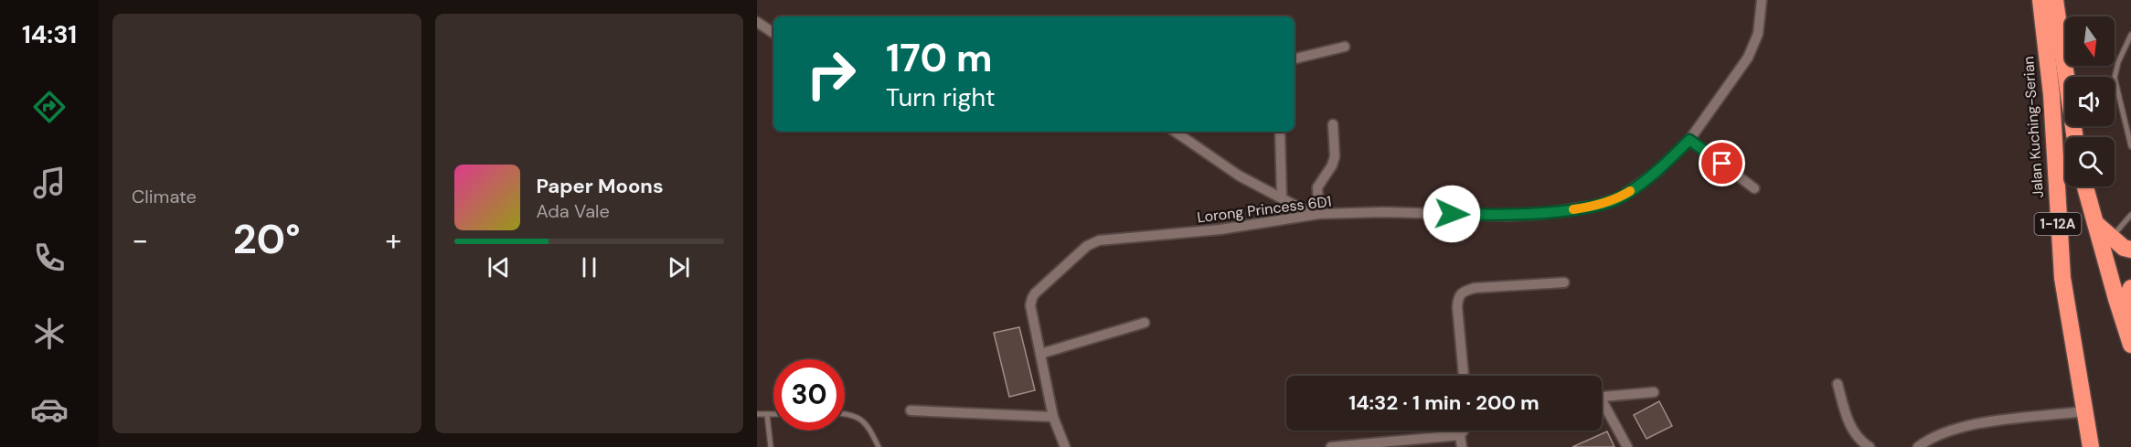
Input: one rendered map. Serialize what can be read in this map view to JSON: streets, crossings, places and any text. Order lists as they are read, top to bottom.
{
  "streets": {
    "highway": ["Jalan Kuching-Serian", "1-12A"],
    "street": ["Lorong Princess 6D1"]
  },
  "north": "bottom",
  "page": {
    "tabs": "14:31",
    "tile": "Climate",
    "turn": ["170 m", "Turn right"],
    "song": ["Paper Moons", "Ada Vale"],
    "heat": ["−", "20°", "+"],
    "limit": "30",
    "trip": "14:32 · 1 min · 200 m"
  }
}
